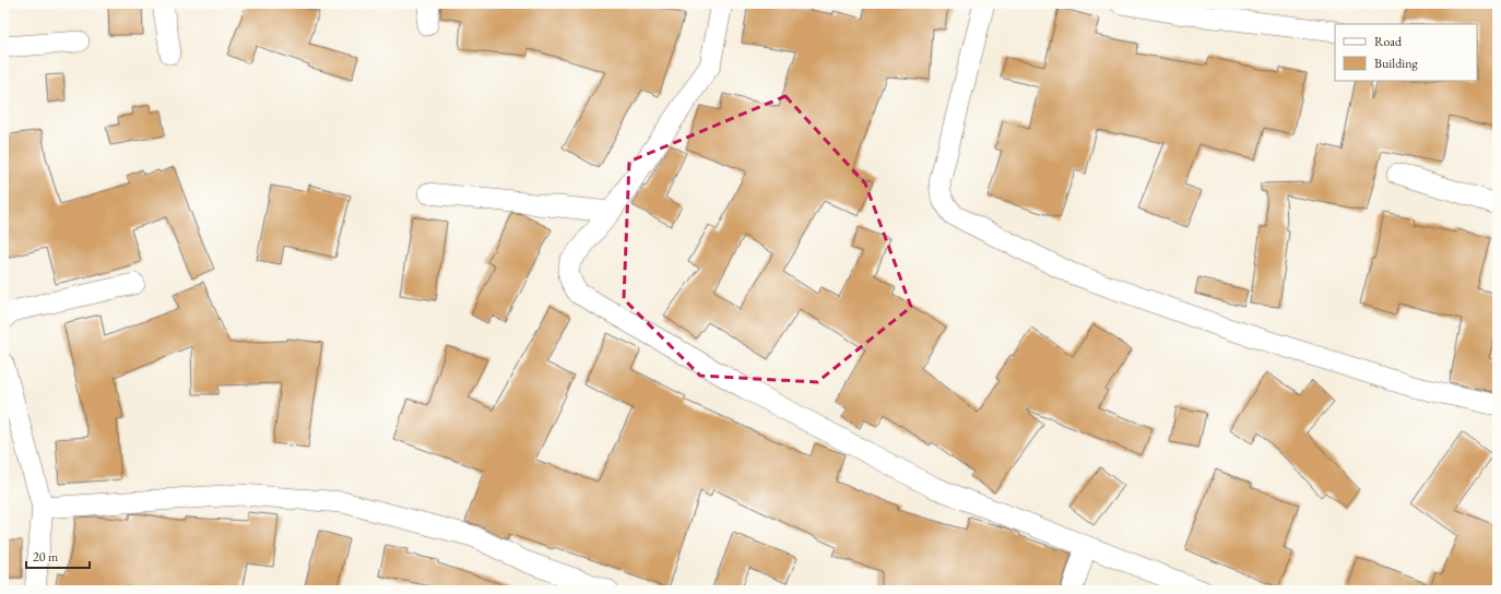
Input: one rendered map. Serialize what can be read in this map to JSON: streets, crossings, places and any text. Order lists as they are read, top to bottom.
{
  "legend": ["Road", "Building"],
  "scale_bar": "20 m"
}
